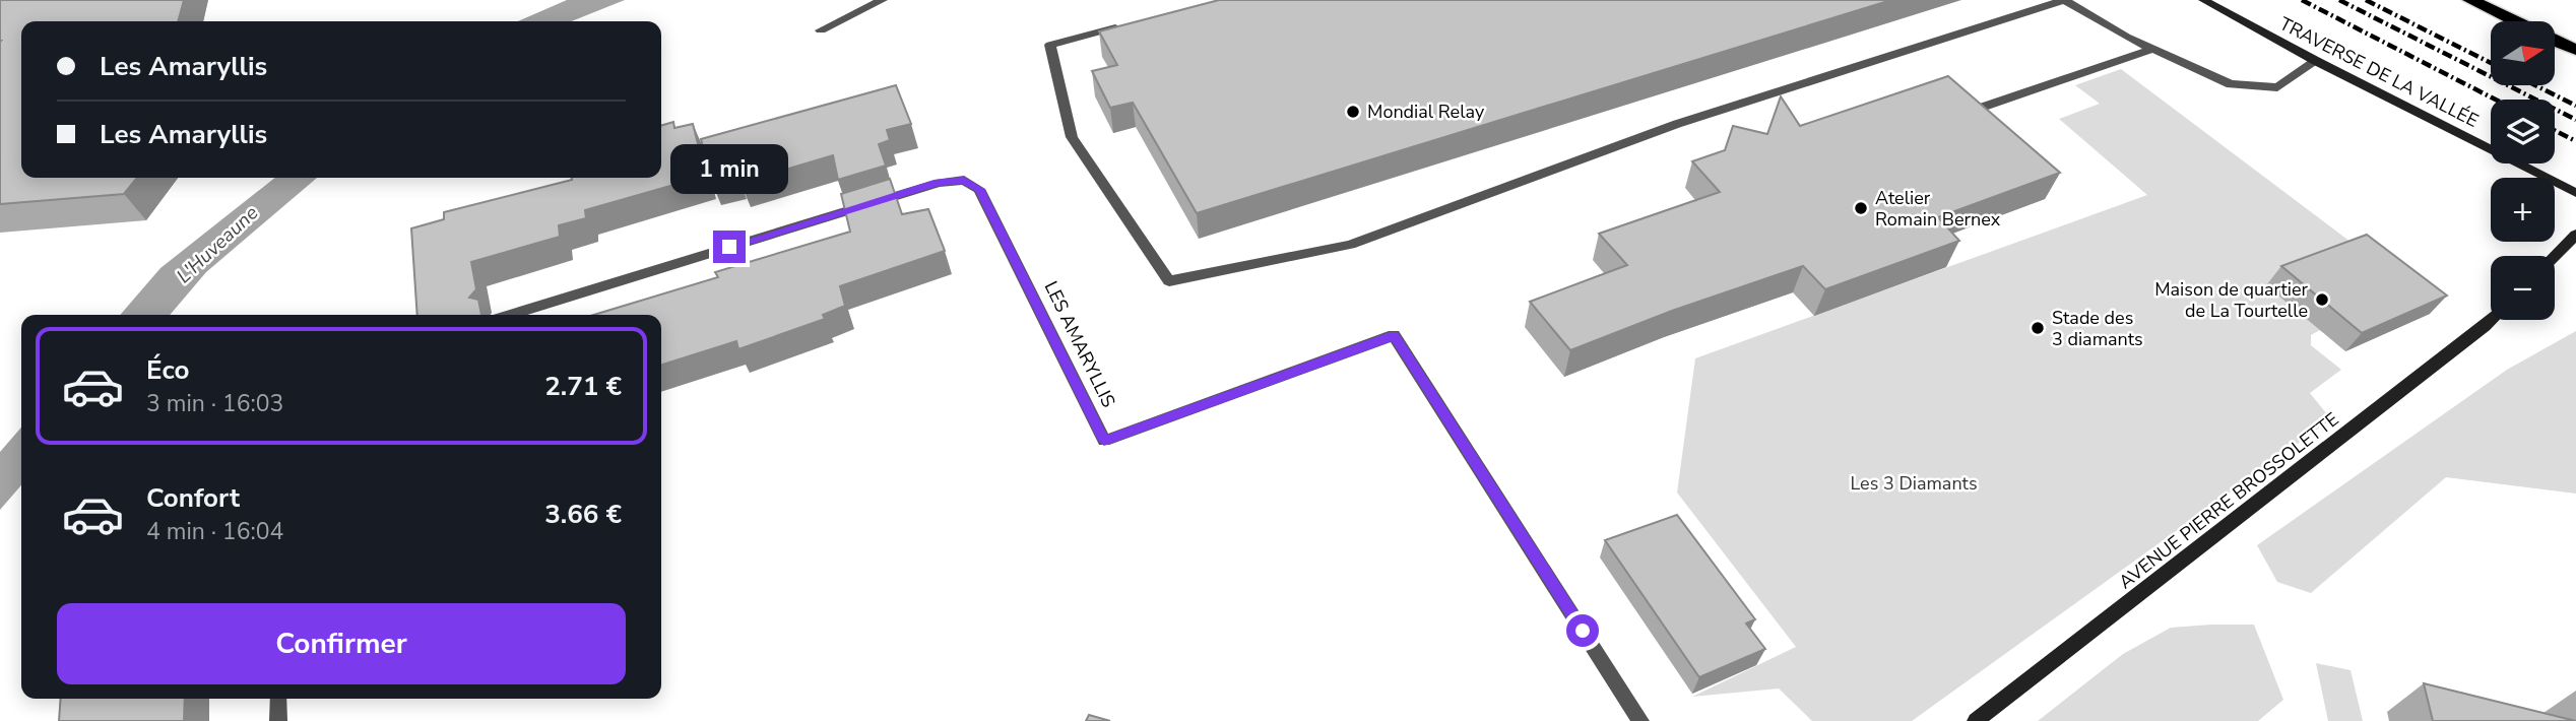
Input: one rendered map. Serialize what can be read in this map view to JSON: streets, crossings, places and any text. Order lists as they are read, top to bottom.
{
  "streets": {
    "street": ["TRAVERSE DE LA VALLÉE", "LES AMARYLLIS", "AVENUE PIERRE BROSSOLETTE"]
  },
  "water": ["L'Huveaune"],
  "parks": ["Les 3 Diamants"],
  "places": [
    "Mondial Relay",
    "Atelier Romain Bernex",
    "Maison de quartier de La Tourtelle",
    "Stade des 3 diamants"
  ],
  "north": "right",
  "page": {
    "map_buttons": ["+", "−"],
    "banner": ["Les Amaryllis", "Les Amaryllis"],
    "bubble": "1 min",
    "list": [
      {
        "name": "Éco",
        "note": "3 min · 16:03",
        "value": "2.71 €"
      },
      {
        "name": "Confort",
        "note": "4 min · 16:04",
        "value": "3.66 €"
      }
    ],
    "buttons": "Confirmer"
  }
}
